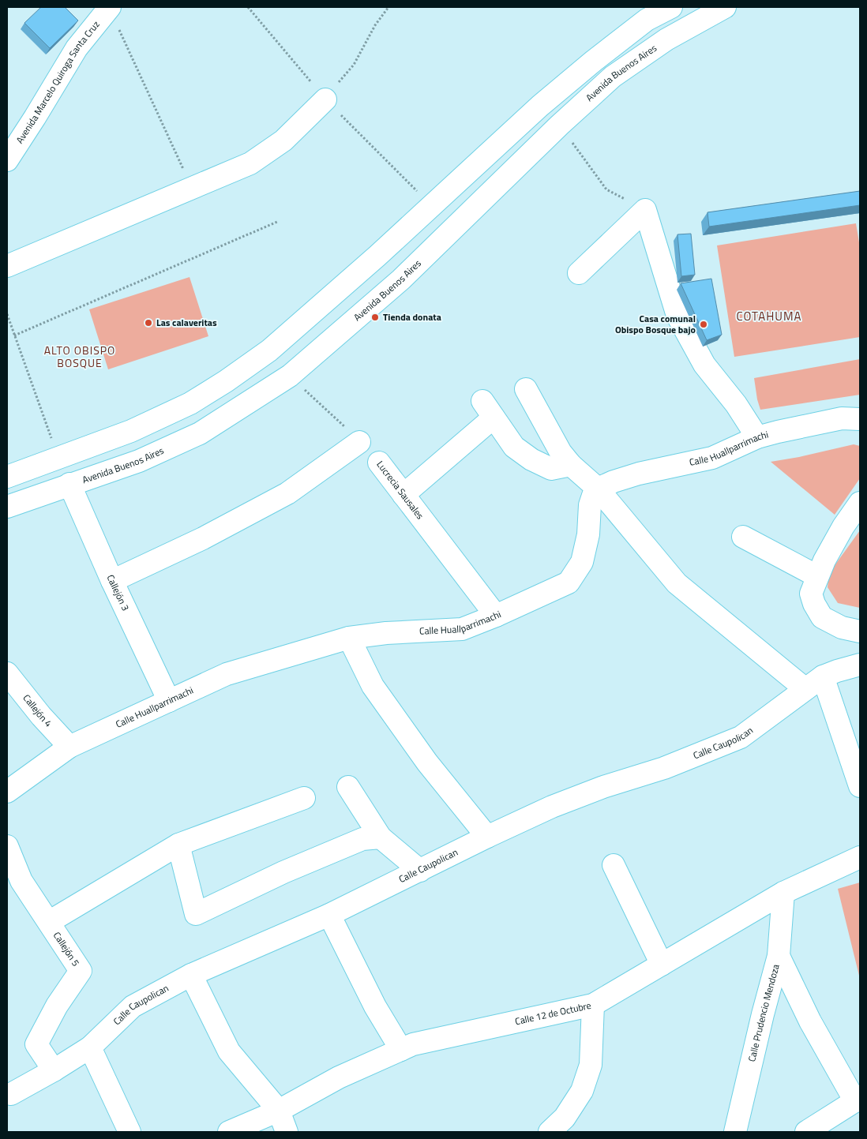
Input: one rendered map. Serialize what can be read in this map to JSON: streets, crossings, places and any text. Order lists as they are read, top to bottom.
{
  "streets": {
    "street": [
      "Avenida Buenos Aires",
      "Avenida Marcelo Quiroga Santa Cruz",
      "Calle Huallparrimachi",
      "Lucrecia Sausales",
      "Callejón 3",
      "Callejón 4",
      "Calle Caupolican",
      "Callejón 5",
      "Calle 12 de Octubre",
      "Calle Prudencio Mendoza"
    ]
  },
  "crossings": [
    ["Avenida Buenos Aires", "Callejón 3"],
    ["Calle Huallparrimachi", "Lucrecia Sausales"],
    ["Calle Huallparrimachi", "Callejón 3"],
    ["Calle Huallparrimachi", "Callejón 4"],
    ["Calle Caupolican", "Callejón 5"],
    ["Calle 12 de Octubre", "Calle Prudencio Mendoza"]
  ],
  "districts": ["COTAHUMA", "ALTO OBISPO BOSQUE"],
  "places": ["Tienda donata", "Las calaveritas", "Casa comunal Obispo Bosque bajo"]
}
